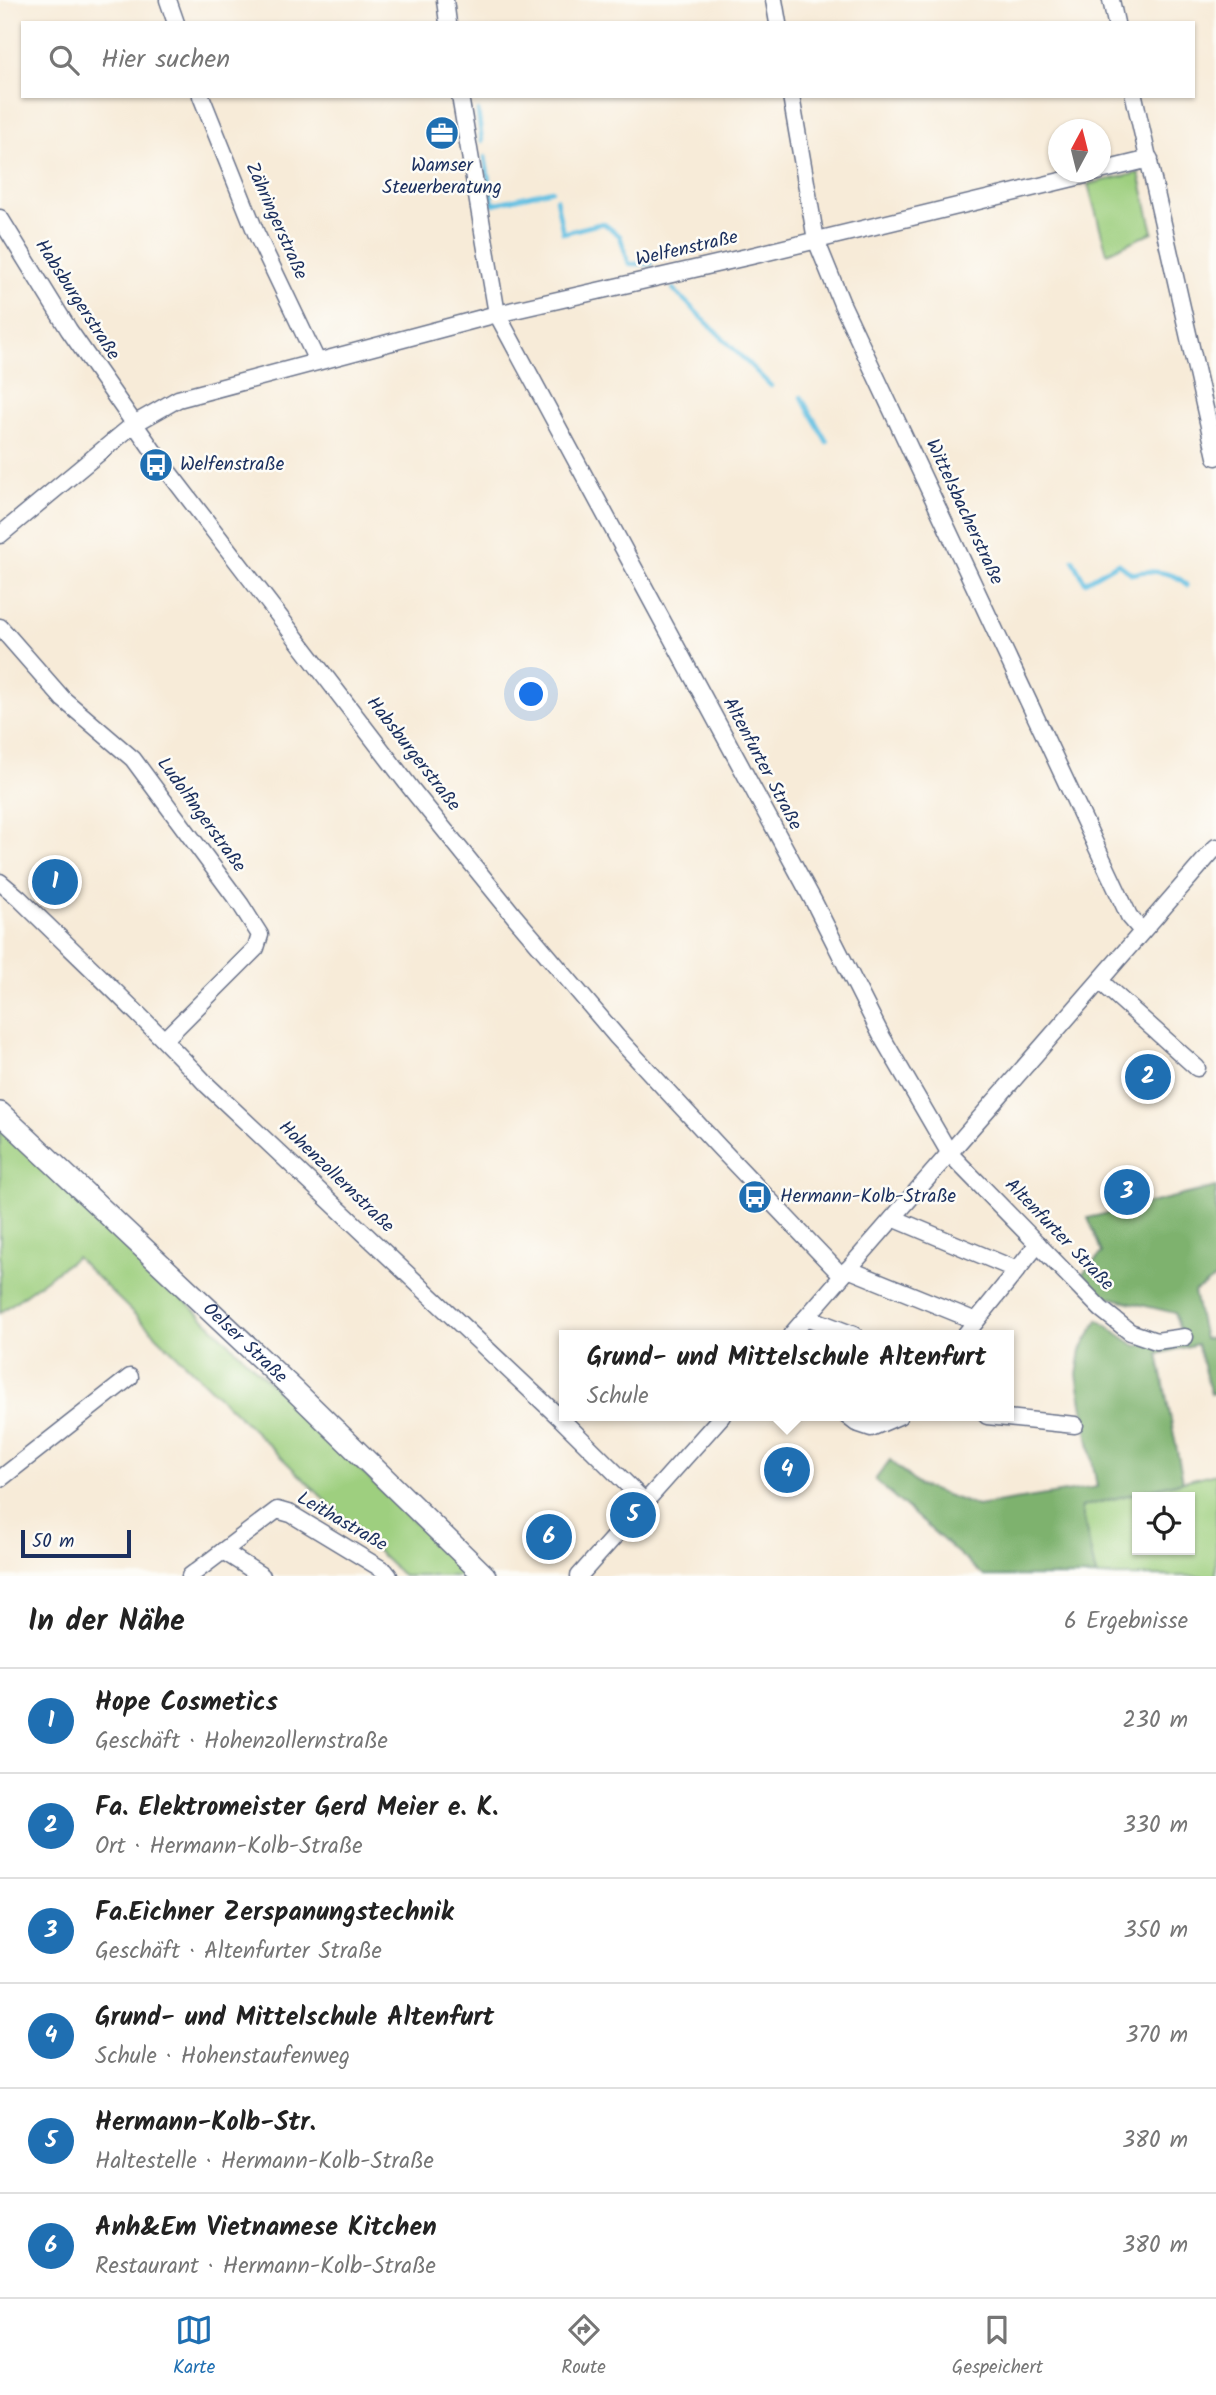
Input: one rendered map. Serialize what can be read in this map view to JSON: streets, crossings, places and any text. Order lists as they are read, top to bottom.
{
  "streets": {
    "main road": ["Oelser Straße"],
    "street": [
      "Zähringerstraße",
      "Welfenstraße",
      "Habsburgerstraße",
      "Wittelsbacherstraße",
      "Altenfurter Straße",
      "Ludolfingerstraße",
      "Hohenzollernstraße",
      "Leithastraße"
    ]
  },
  "crossings": [
    ["Zähringerstraße", "Welfenstraße"],
    ["Welfenstraße", "Habsburgerstraße"],
    ["Welfenstraße", "Wittelsbacherstraße"],
    ["Welfenstraße", "Altenfurter Straße"],
    ["Ludolfingerstraße", "Hohenzollernstraße"]
  ],
  "places": {
    "office": ["Wamser Steuerberatung"],
    "bus stop": ["Welfenstraße", "Hermann-Kolb-Straße"]
  },
  "scale_bar": "50 m",
  "north": "top",
  "page": {
    "search": "Hier suchen",
    "pins": [
      "1",
      "2",
      "3",
      "4",
      "5",
      "6"
    ],
    "popup": ["Grund- und Mittelschule Altenfurt", "Schule"],
    "scale": "50 m",
    "heading": ["In der Nähe", "6 Ergebnisse"],
    "list": [
      {
        "mark": "1",
        "name": "Hope Cosmetics",
        "note": "Geschäft · Hohenzollernstraße",
        "value": "230 m"
      },
      {
        "mark": "2",
        "name": "Fa. Elektromeister Gerd Meier e. K.",
        "note": "Ort · Hermann-Kolb-Straße",
        "value": "330 m"
      },
      {
        "mark": "3",
        "name": "Fa.Eichner Zerspanungstechnik",
        "note": "Geschäft · Altenfurter Straße",
        "value": "350 m"
      },
      {
        "mark": "4",
        "name": "Grund- und Mittelschule Altenfurt",
        "note": "Schule · Hohenstaufenweg",
        "value": "370 m"
      },
      {
        "mark": "5",
        "name": "Hermann-Kolb-Str.",
        "note": "Haltestelle · Hermann-Kolb-Straße",
        "value": "380 m"
      },
      {
        "mark": "6",
        "name": "Anh&Em Vietnamese Kitchen",
        "note": "Restaurant · Hermann-Kolb-Straße",
        "value": "380 m"
      }
    ],
    "nav": ["Karte", "Route", "Gespeichert"]
  }
}
